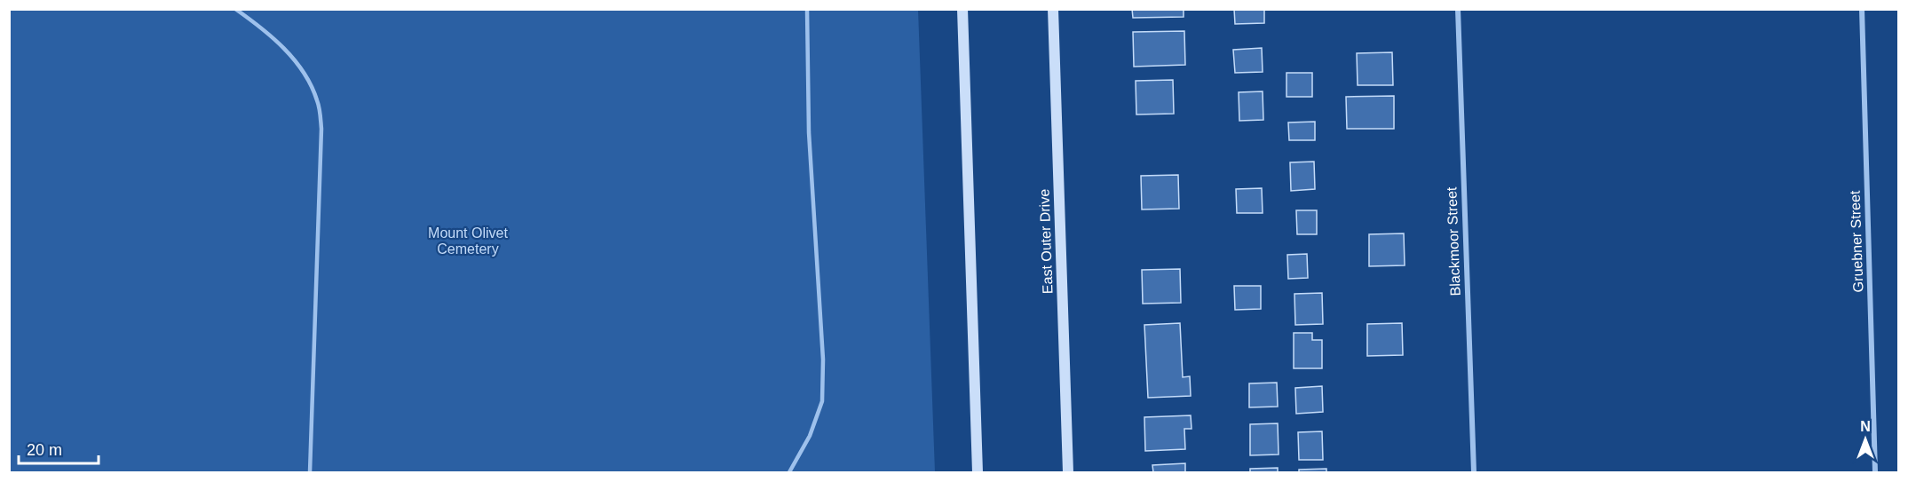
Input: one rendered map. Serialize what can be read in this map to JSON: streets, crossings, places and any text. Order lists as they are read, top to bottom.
{
  "streets": {
    "main road": ["East Outer Drive"],
    "street": ["Blackmoor Street", "Gruebner Street"]
  },
  "parks": ["Mount Olivet Cemetery"],
  "scale_bar": "20 m",
  "north": "top"
}
